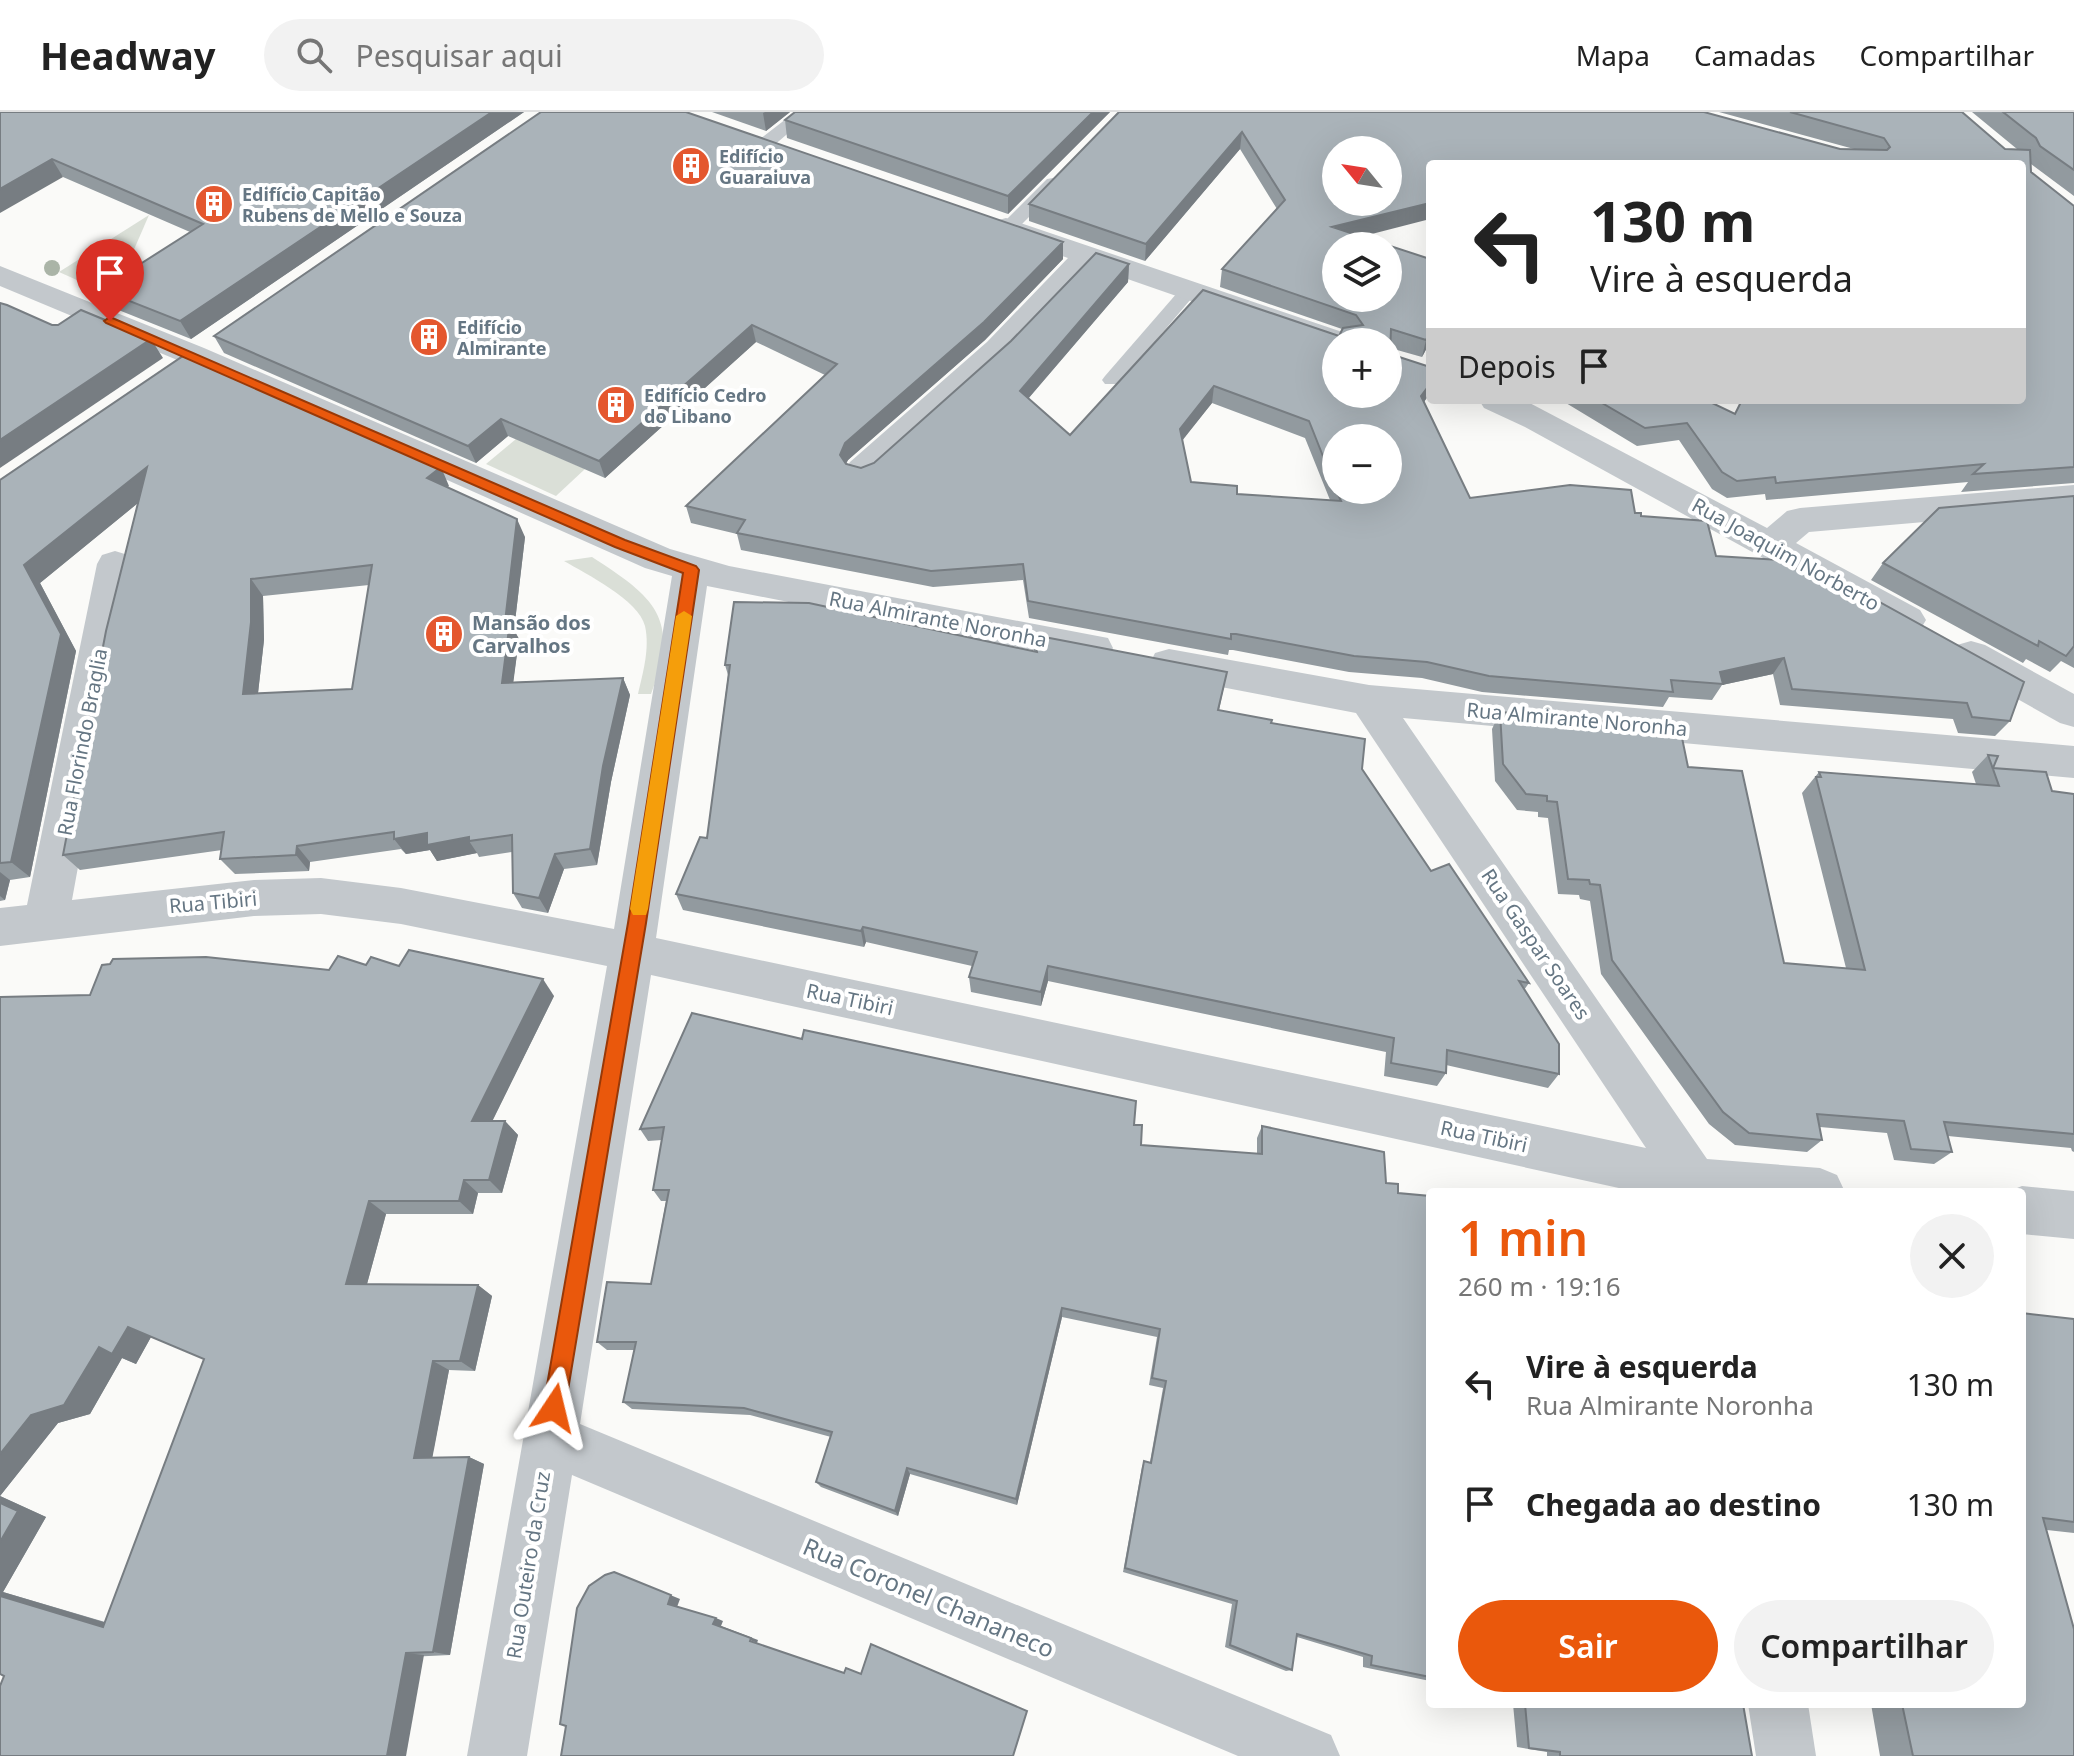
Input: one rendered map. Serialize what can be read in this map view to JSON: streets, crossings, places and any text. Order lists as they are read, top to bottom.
{
  "streets": {
    "street": [
      "Rua Joaquim Norberto",
      "Rua Almirante Noronha",
      "Rua Florindo Braglia",
      "Rua Tibiri",
      "Rua Gaspar Soares",
      "Rua Outeiro da Cruz",
      "Rua Coronel Chananeco"
    ]
  },
  "crossings": [
    ["Rua Almirante Noronha", "Rua Gaspar Soares"],
    ["Rua Almirante Noronha", "Rua Outeiro da Cruz"],
    ["Rua Florindo Braglia", "Rua Tibiri"],
    ["Rua Tibiri", "Rua Gaspar Soares"],
    ["Rua Tibiri", "Rua Outeiro da Cruz"],
    ["Rua Outeiro da Cruz", "Rua Coronel Chananeco"]
  ],
  "places": {
    "building": [
      "Edifício Guaraiuva",
      "Edifício Capitão Rubens de Mello e Souza",
      "Edifício Almirante",
      "Edifício Cedro do Libano",
      "Mansão dos Carvalhos"
    ]
  },
  "north": "top left",
  "page": {
    "header": "Headway",
    "search": "Pesquisar aqui",
    "nav": ["Mapa", "Camadas", "Compartilhar"],
    "map_buttons": ["+", "−"],
    "turn": ["130 m", "Vire à esquerda"],
    "then": "Depois",
    "heading": ["1 min", "260 m · 19:16"],
    "list": [
      {
        "name": "Vire à esquerda",
        "note": "Rua Almirante Noronha",
        "value": "130 m"
      },
      {
        "name": "Chegada ao destino",
        "value": "130 m"
      }
    ],
    "buttons": ["Sair", "Compartilhar"]
  }
}
